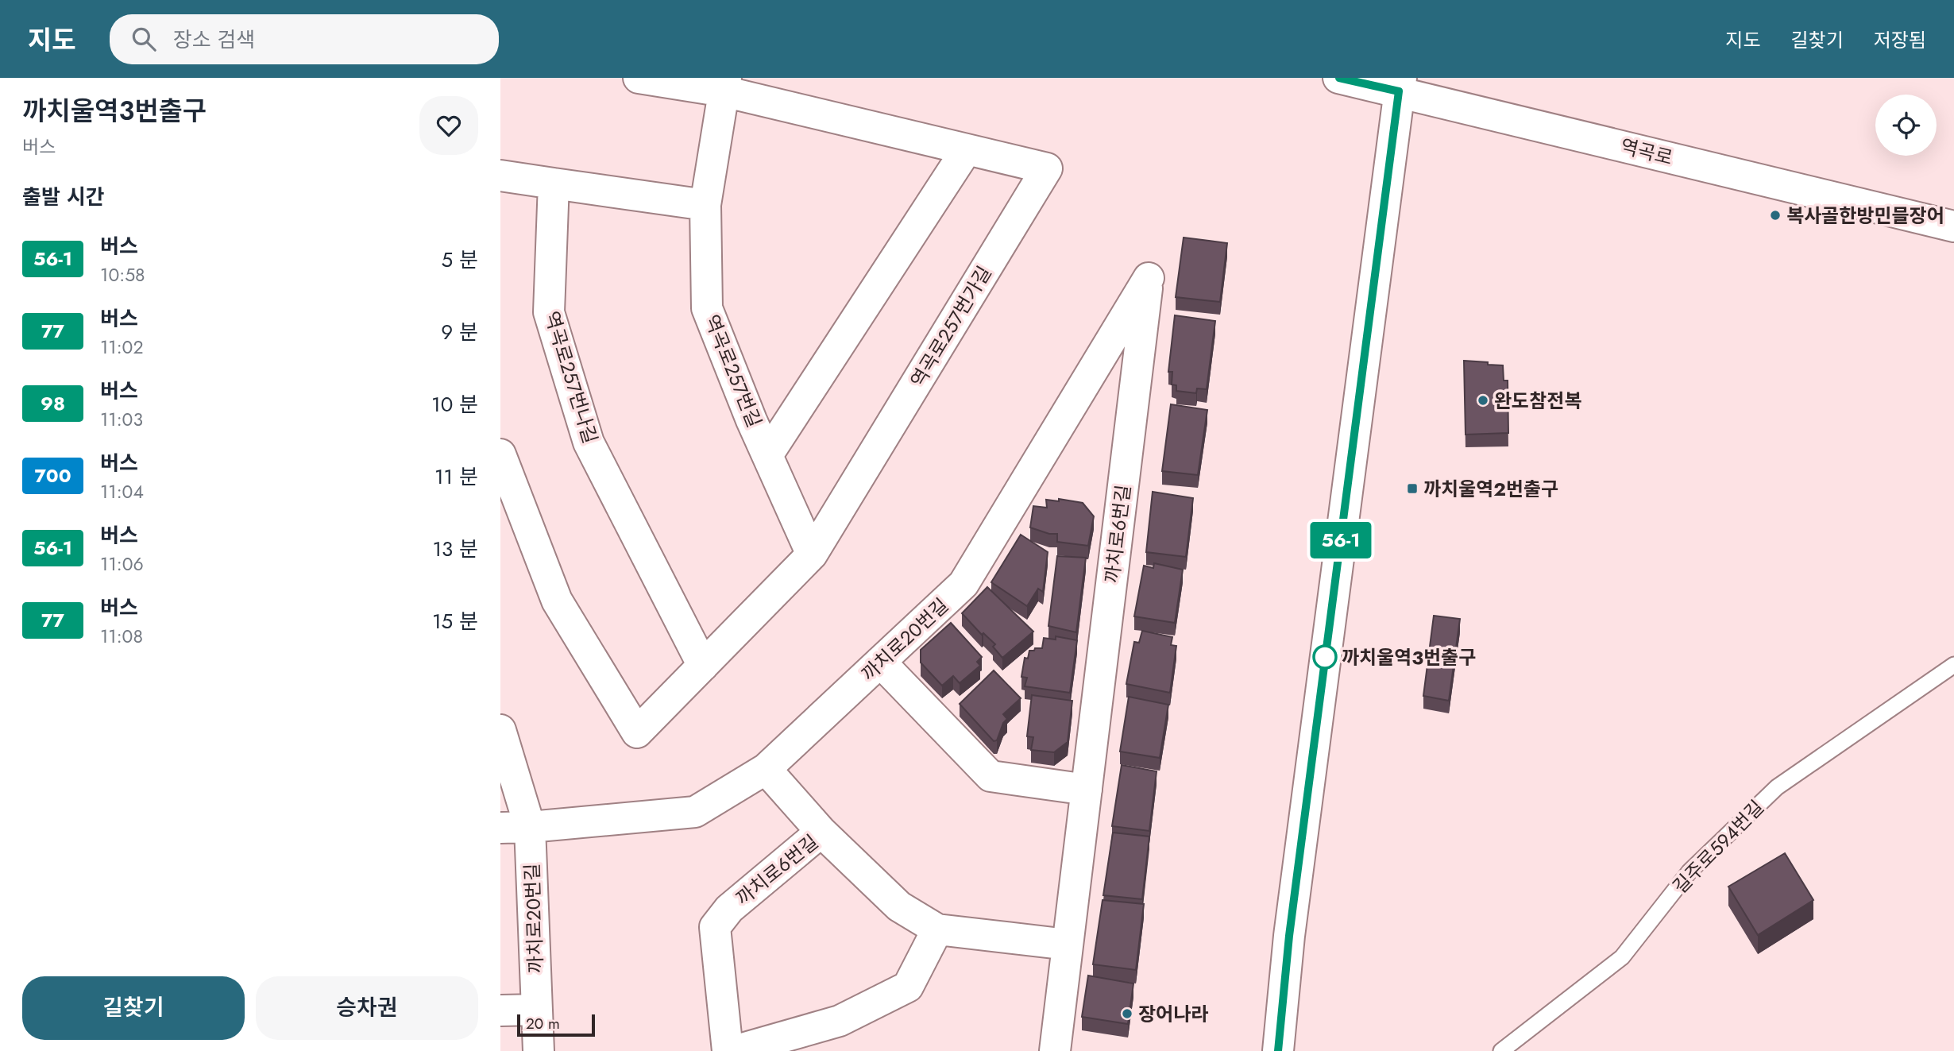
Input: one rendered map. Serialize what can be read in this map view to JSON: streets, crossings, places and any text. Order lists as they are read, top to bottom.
{
  "streets": {
    "street": [
      "역곡로",
      "역곡로257번가길",
      "역곡로257번길",
      "역곡로257번나길",
      "까치로6번길",
      "까치로20번길"
    ],
    "lane": ["길주로594번길"]
  },
  "crossings": [
    ["역곡로257번가길", "역곡로257번길"],
    ["역곡로257번가길", "역곡로257번나길"],
    ["까치로6번길", "까치로20번길"]
  ],
  "places": {
    "other": [
      "복사골한방민믈장어",
      "완도참전복",
      "까치울역3번출구",
      "장어나라"
    ],
    "transit": ["까치울역2번출구"]
  },
  "lines": ["bus line 56-1"],
  "scale_bar": "20 m",
  "page": {
    "header": "지도",
    "search": "장소 검색",
    "nav": ["지도", "길찾기", "저장됨"],
    "heading": [
      ["까치울역3번출구", "버스"],
      "출발 시간"
    ],
    "on_map": "56-1",
    "list": [
      {
        "mark": "56-1",
        "name": "버스",
        "note": "10:58",
        "value": "5 분"
      },
      {
        "mark": "77",
        "name": "버스",
        "note": "11:02",
        "value": "9 분"
      },
      {
        "mark": "98",
        "name": "버스",
        "note": "11:03",
        "value": "10 분"
      },
      {
        "mark": "700",
        "name": "버스",
        "note": "11:04",
        "value": "11 분"
      },
      {
        "mark": "56-1",
        "name": "버스",
        "note": "11:06",
        "value": "13 분"
      },
      {
        "mark": "77",
        "name": "버스",
        "note": "11:08",
        "value": "15 분"
      }
    ],
    "buttons": ["길찾기", "승차권"],
    "scale": "20 m"
  }
}
